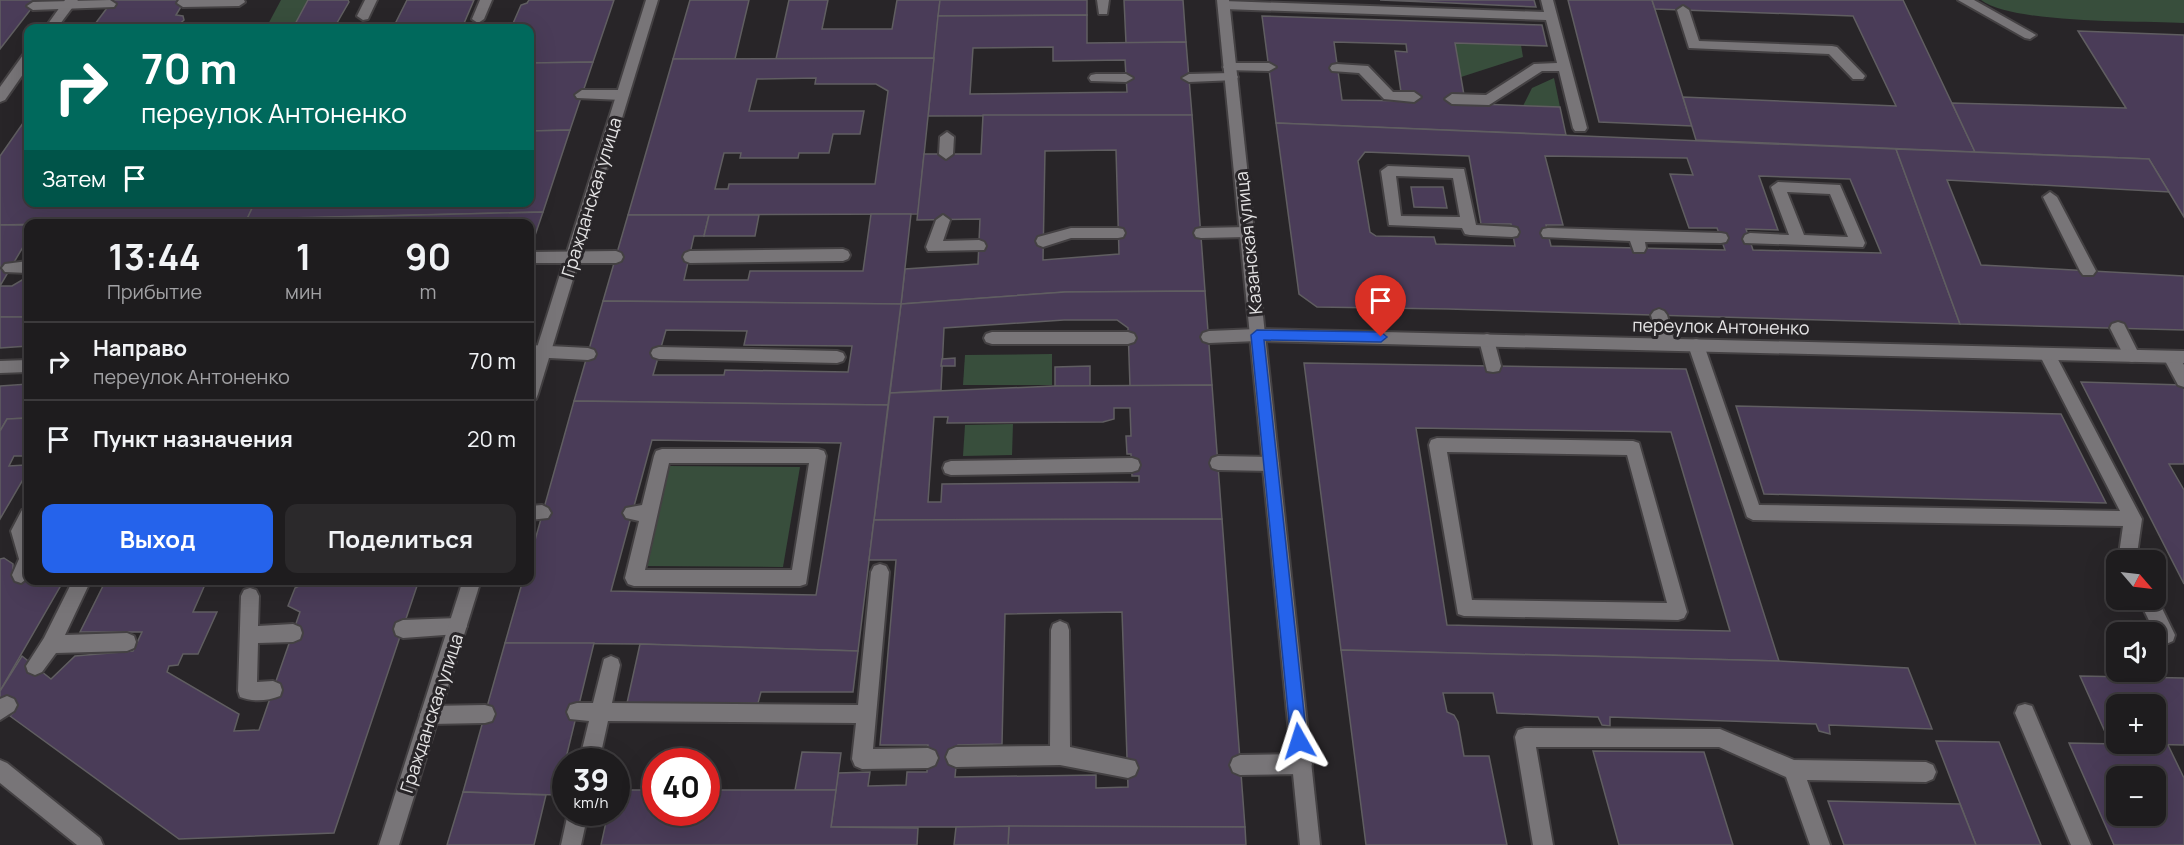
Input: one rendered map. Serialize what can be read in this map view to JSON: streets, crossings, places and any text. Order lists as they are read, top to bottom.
{
  "streets": {
    "street": ["Гражданская улица", "Казанская улица", "переулок Антоненко"]
  },
  "crossings": [
    ["Казанская улица", "переулок Антоненко"]
  ],
  "north": "bottom right",
  "page": {
    "turn": ["70 m", "переулок Антоненко"],
    "then": "Затем",
    "eta": [
      "13:44",
      "Прибытие",
      "1",
      "мин",
      "90",
      "m"
    ],
    "list": [
      {
        "name": "Направо",
        "note": "переулок Антоненко",
        "value": "70 m"
      },
      {
        "name": "Пункт назначения",
        "value": "20 m"
      }
    ],
    "buttons": ["Выход", "Поделиться"],
    "map_buttons": ["+", "−"],
    "speed": "39 km/h",
    "limit": "40"
  }
}
